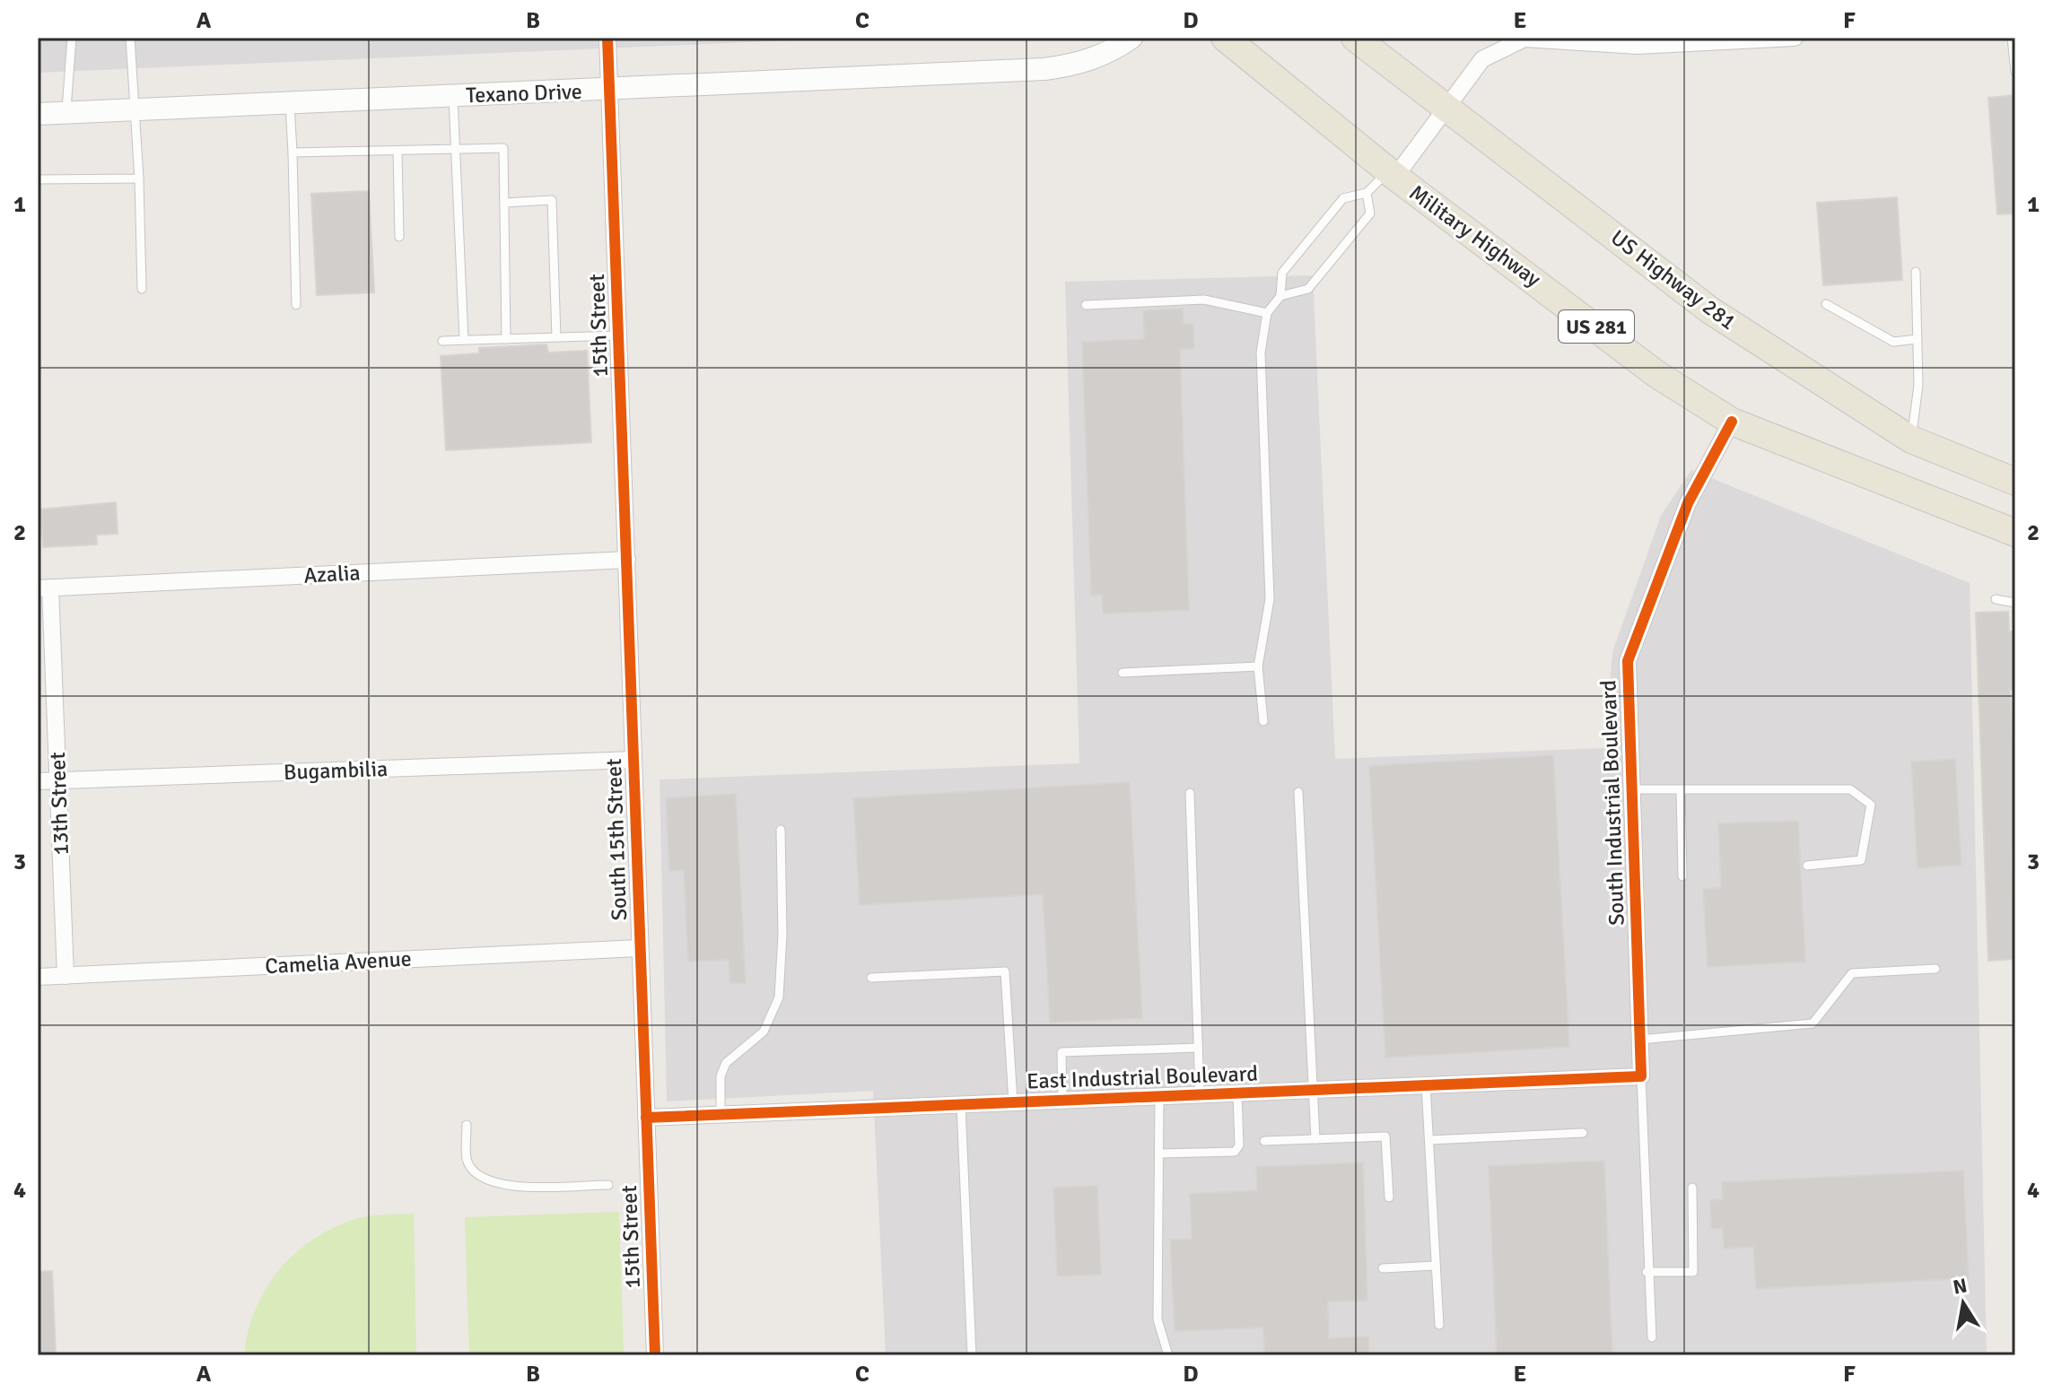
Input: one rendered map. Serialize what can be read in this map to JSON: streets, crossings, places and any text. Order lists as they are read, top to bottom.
{
  "streets": {
    "main road": ["Military Highway", "US Highway 281", "US 281"],
    "street": [
      "Texano Drive",
      "15th Street",
      "Azalia",
      "Bugambilia",
      "South Industrial Boulevard",
      "13th Street",
      "South 15th Street",
      "Camelia Avenue",
      "East Industrial Boulevard"
    ]
  },
  "crossings": [
    ["Texano Drive", "15th Street"],
    ["Military Highway", "South Industrial Boulevard"],
    ["15th Street", "Azalia"],
    ["15th Street", "South 15th Street"],
    ["15th Street", "East Industrial Boulevard"],
    ["Azalia", "13th Street"],
    ["Azalia", "South 15th Street"],
    ["Bugambilia", "13th Street"],
    ["Bugambilia", "South 15th Street"],
    ["South Industrial Boulevard", "East Industrial Boulevard"],
    ["13th Street", "Camelia Avenue"],
    ["South 15th Street", "Camelia Avenue"],
    ["South 15th Street", "East Industrial Boulevard"]
  ],
  "north": "top",
  "grid": {
    "columns": [
      "A",
      "B",
      "C",
      "D",
      "E",
      "F"
    ],
    "rows": [
      "1",
      "2",
      "3",
      "4"
    ]
  }
}
